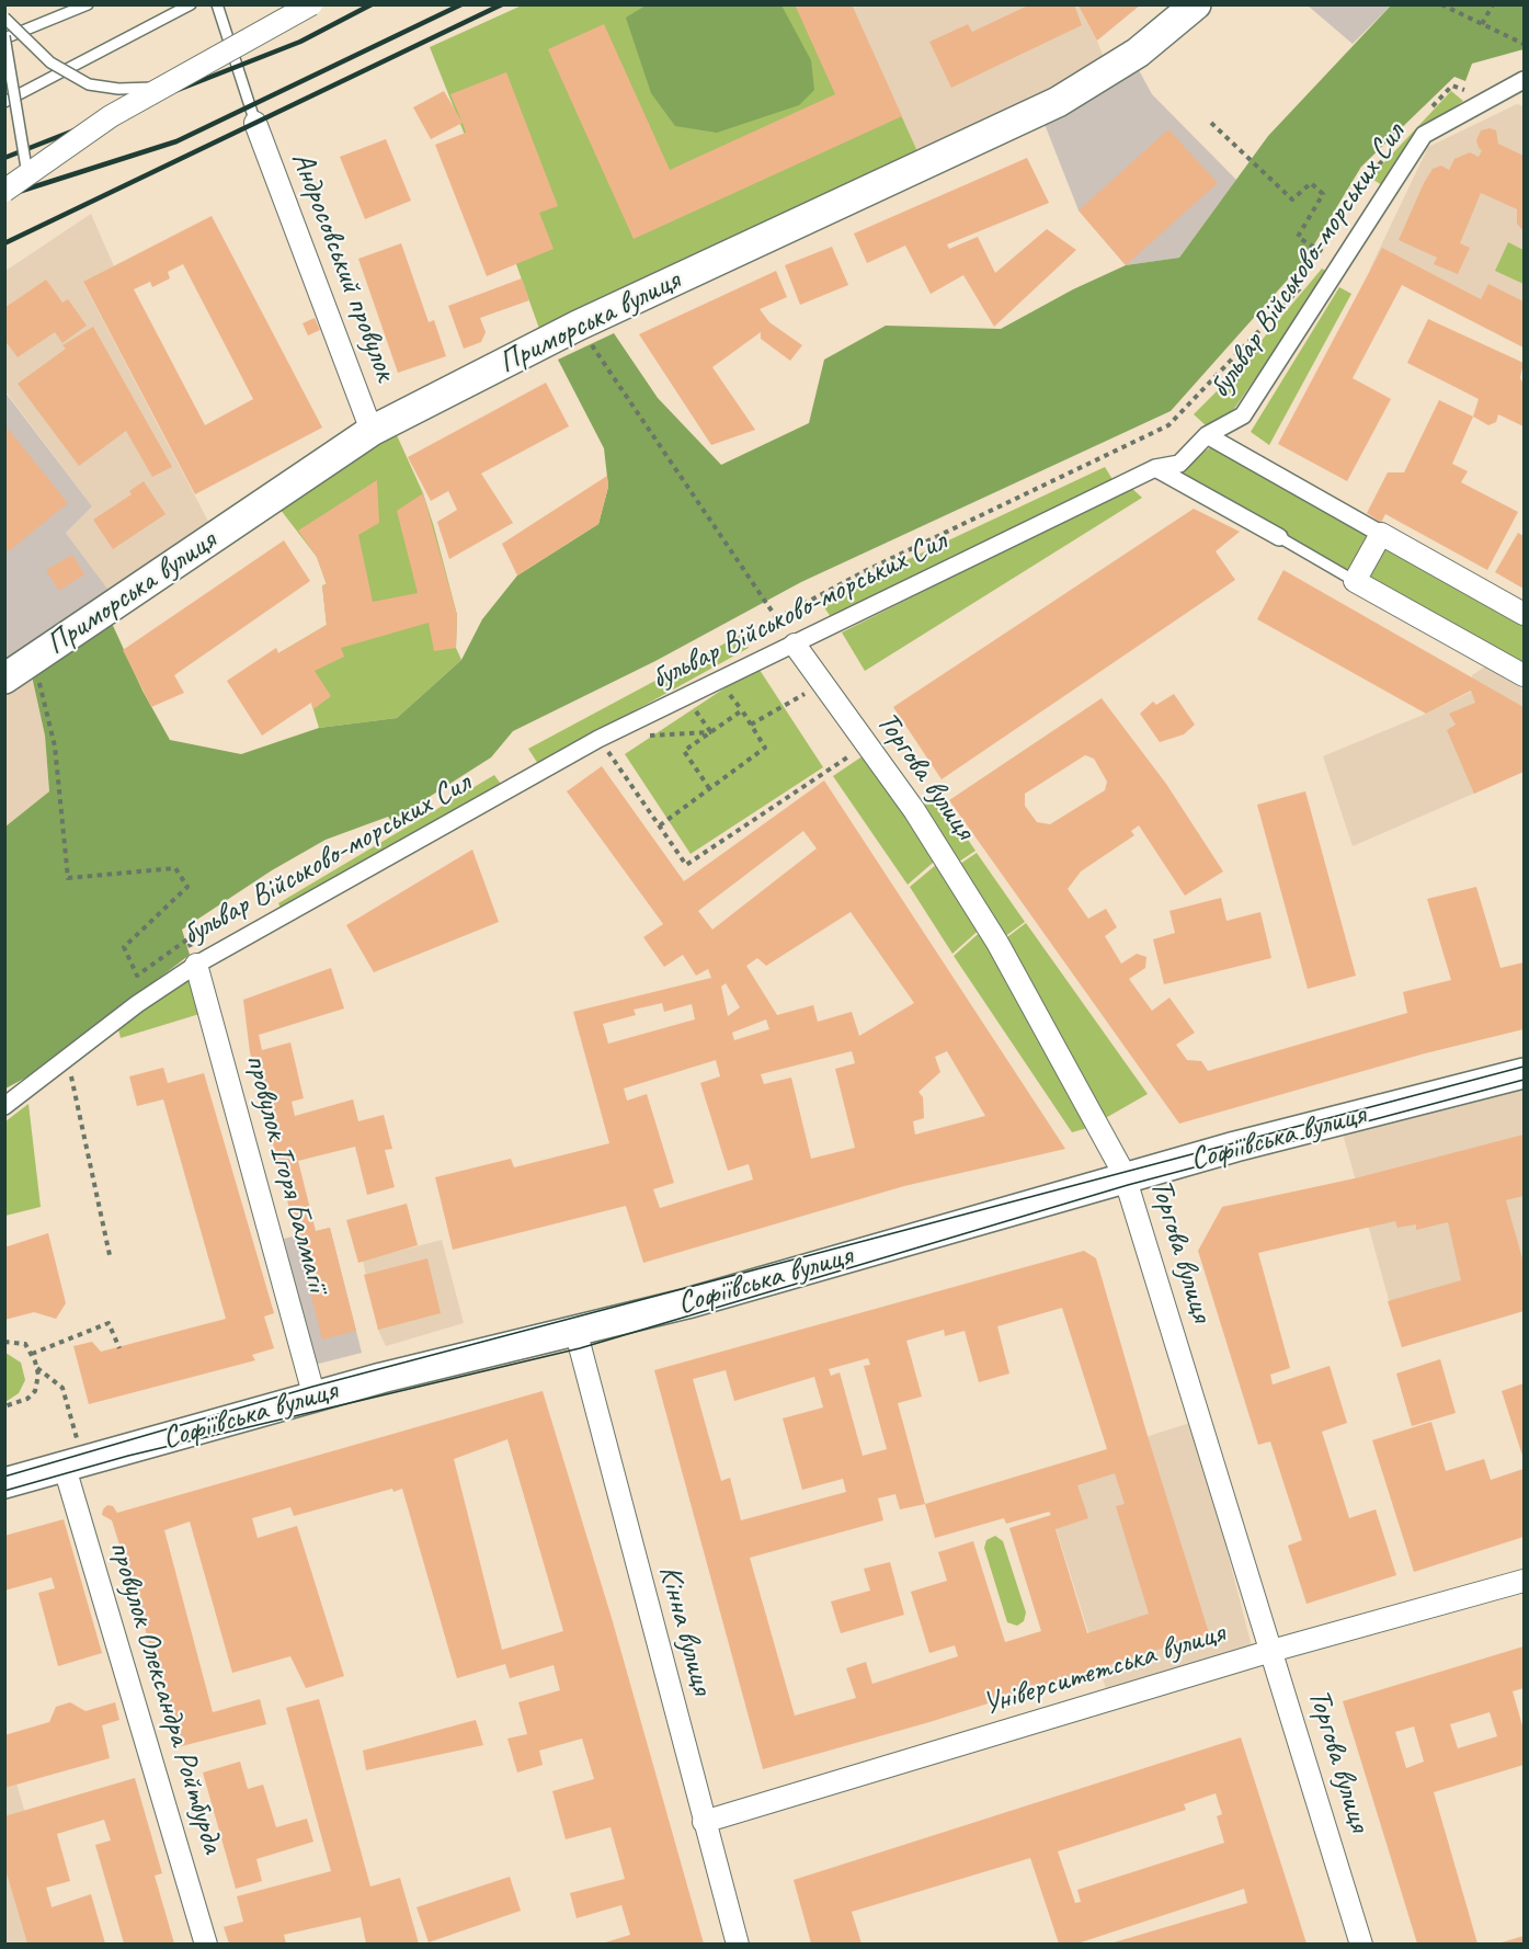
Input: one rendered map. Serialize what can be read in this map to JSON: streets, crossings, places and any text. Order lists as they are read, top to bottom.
{
  "streets": {
    "main road": ["Приморська вулиця", "Софіївська вулиця"],
    "street": [
      "бульвар Військово-морських Сил",
      "Андросовський провулок",
      "Торгова вулиця",
      "провулок Ігоря Балмагії",
      "Кінна вулиця",
      "Університетська вулиця",
      "провулок Олександра Ройтбурда"
    ]
  },
  "crossings": [
    ["бульвар Військово-морських Сил", "Торгова вулиця"],
    ["бульвар Військово-морських Сил", "провулок Ігоря Балмагії"],
    ["Андросовський провулок", "Приморська вулиця"],
    ["Торгова вулиця", "Софіївська вулиця"],
    ["Торгова вулиця", "Університетська вулиця"],
    ["Софіївська вулиця", "провулок Ігоря Балмагії"],
    ["Софіївська вулиця", "Кінна вулиця"],
    ["Софіївська вулиця", "провулок Олександра Ройтбурда"],
    ["Кінна вулиця", "Університетська вулиця"]
  ]
}
